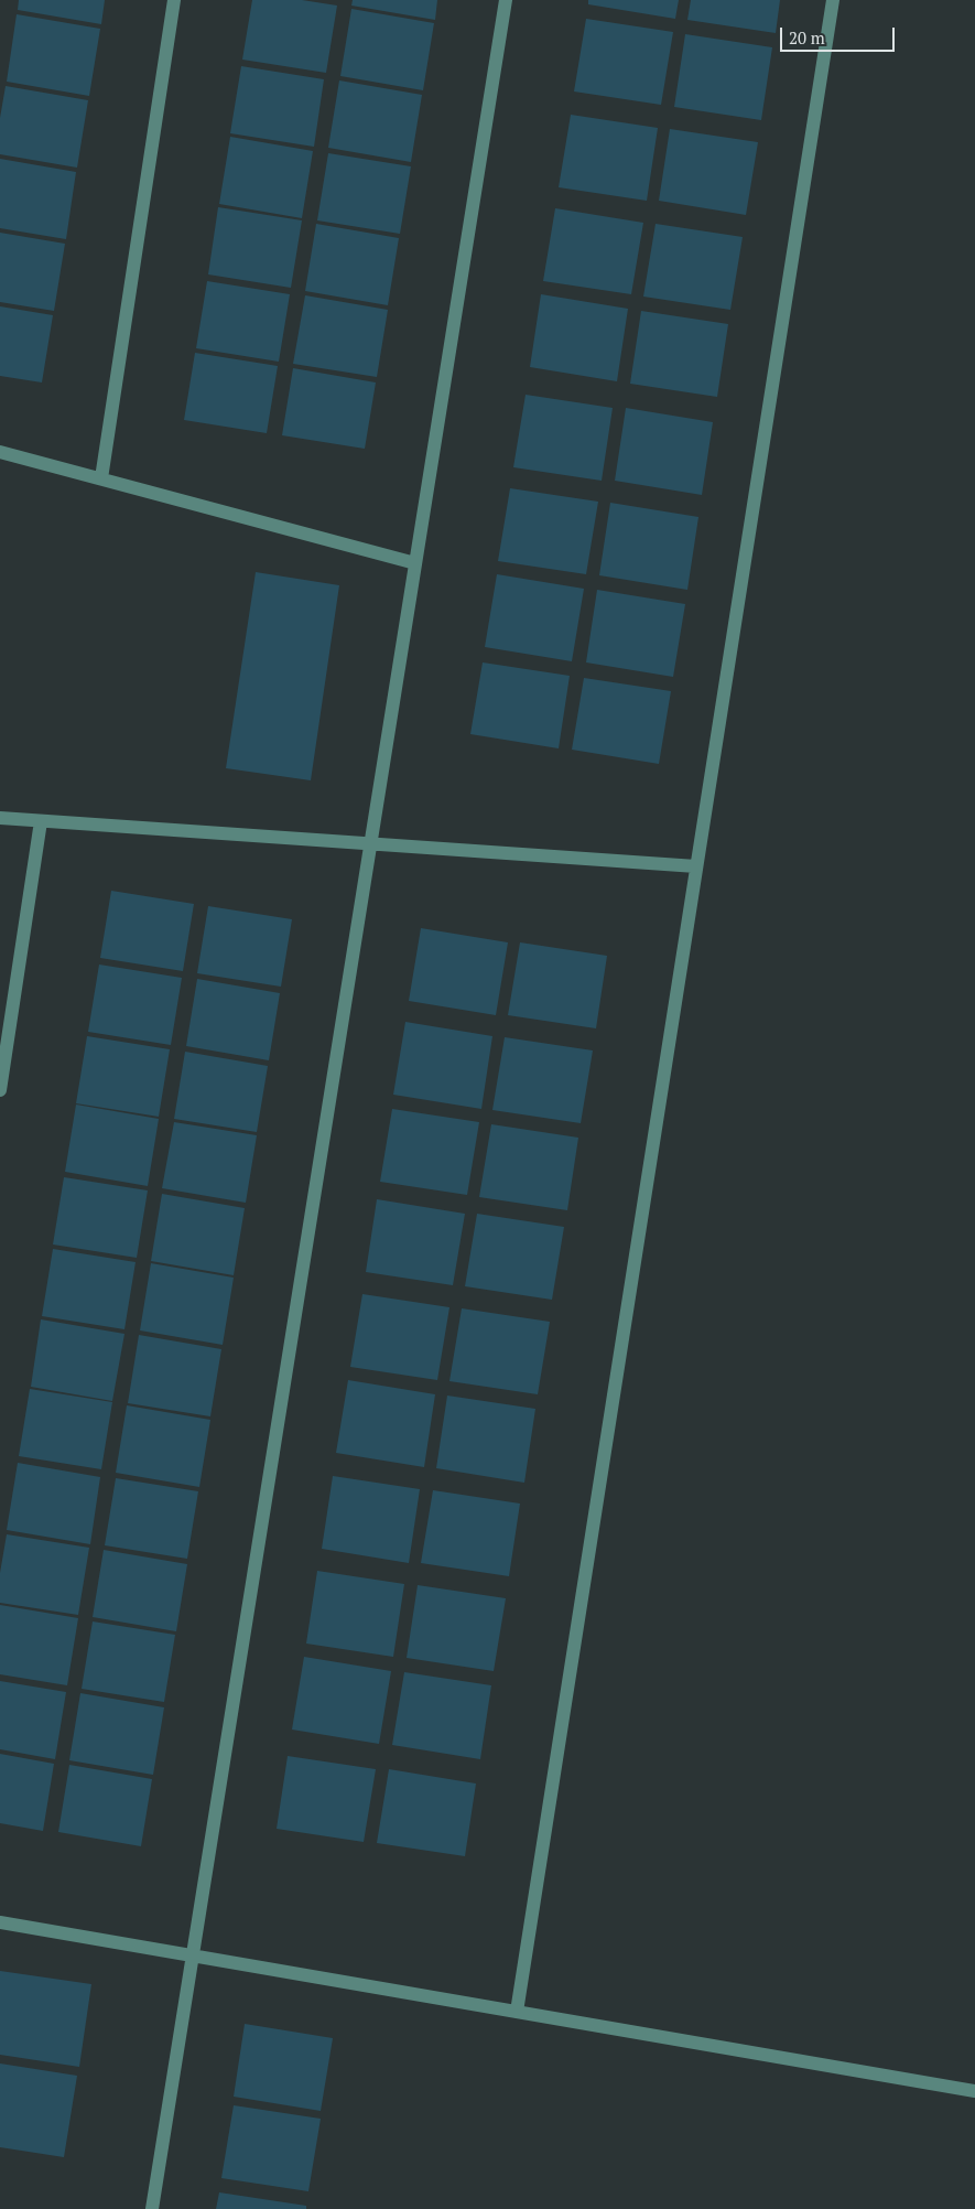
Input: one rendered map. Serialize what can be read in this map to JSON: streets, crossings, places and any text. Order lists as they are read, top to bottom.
{
  "scale_bar": "20 m"
}
